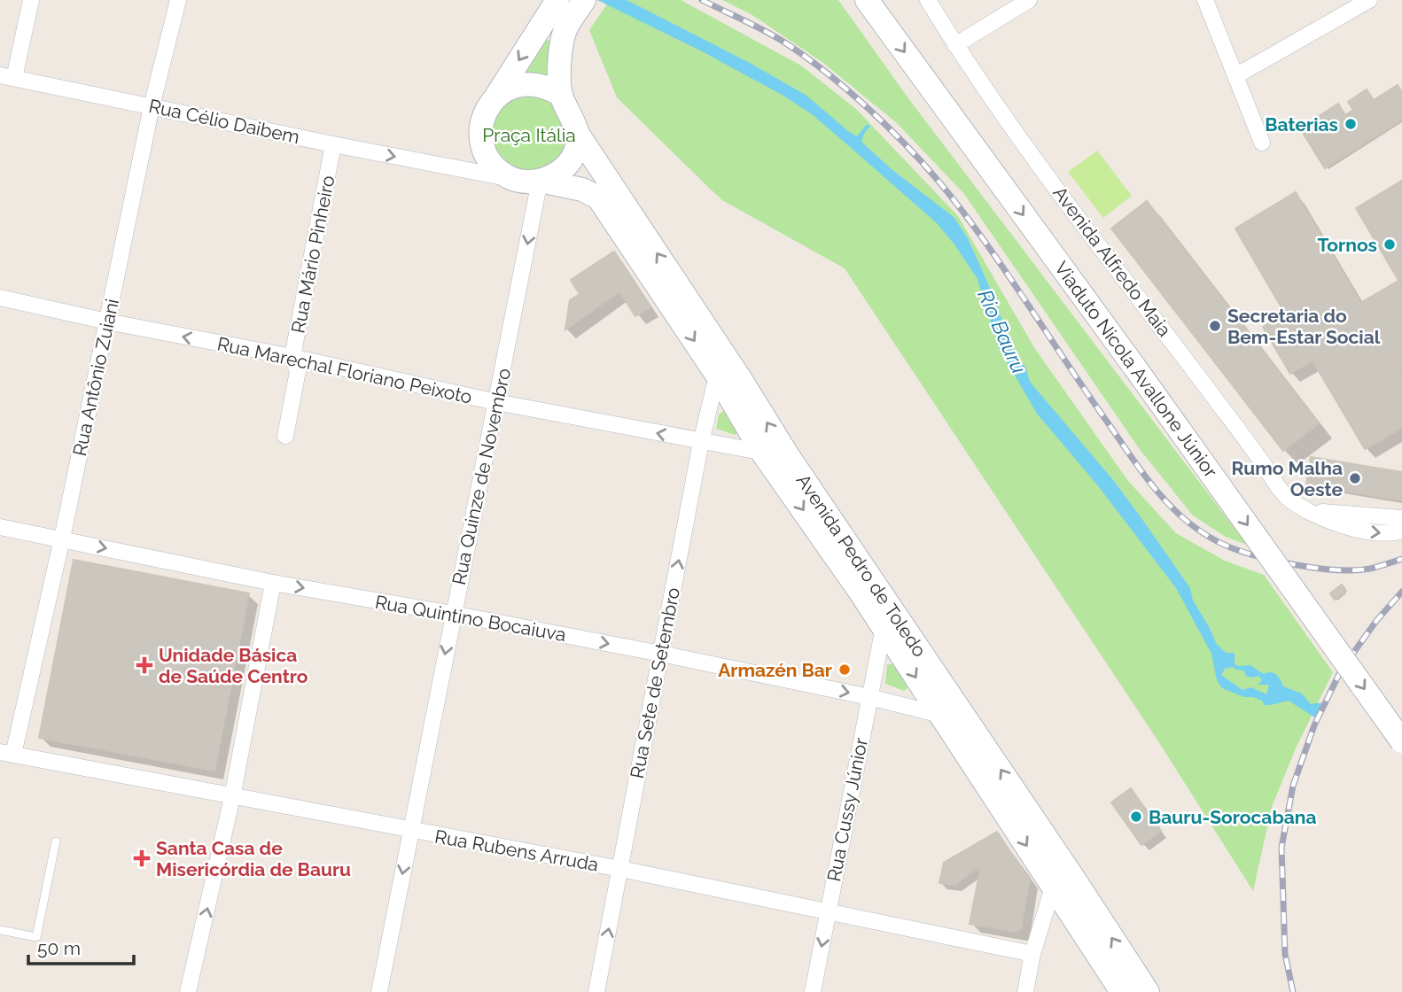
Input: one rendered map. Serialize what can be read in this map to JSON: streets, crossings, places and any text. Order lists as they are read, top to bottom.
{
  "streets": {
    "main road": ["Viaduto Nicola Avallone Júnior", "Avenida Pedro de Toledo"],
    "street": [
      "Rua Célio Daibem",
      "Rua Mário Pinheiro",
      "Avenida Alfredo Maia",
      "Rua Marechal Floriano Peixoto",
      "Rua Antônio Zuiani",
      "Rua Quinze de Novembro",
      "Rua Quintino Bocaiuva",
      "Rua Sete de Setembro",
      "Rua Cussy Júnior",
      "Rua Rubens Arruda"
    ]
  },
  "crossings": [
    ["Rua Célio Daibem", "Rua Mário Pinheiro"],
    ["Rua Célio Daibem", "Rua Antônio Zuiani"],
    ["Rua Célio Daibem", "Rua Quinze de Novembro"],
    ["Rua Célio Daibem", "Avenida Pedro de Toledo"],
    ["Rua Mário Pinheiro", "Rua Marechal Floriano Peixoto"],
    ["Rua Marechal Floriano Peixoto", "Rua Antônio Zuiani"],
    ["Rua Marechal Floriano Peixoto", "Rua Quinze de Novembro"],
    ["Rua Marechal Floriano Peixoto", "Avenida Pedro de Toledo"],
    ["Rua Marechal Floriano Peixoto", "Rua Sete de Setembro"],
    ["Rua Antônio Zuiani", "Rua Quintino Bocaiuva"],
    ["Rua Antônio Zuiani", "Rua Rubens Arruda"],
    ["Rua Quinze de Novembro", "Avenida Pedro de Toledo"],
    ["Rua Quinze de Novembro", "Rua Quintino Bocaiuva"],
    ["Rua Quinze de Novembro", "Rua Rubens Arruda"],
    ["Avenida Pedro de Toledo", "Rua Quintino Bocaiuva"],
    ["Avenida Pedro de Toledo", "Rua Sete de Setembro"],
    ["Avenida Pedro de Toledo", "Rua Cussy Júnior"],
    ["Rua Quintino Bocaiuva", "Rua Sete de Setembro"],
    ["Rua Quintino Bocaiuva", "Rua Cussy Júnior"],
    ["Rua Sete de Setembro", "Rua Rubens Arruda"],
    ["Rua Cussy Júnior", "Rua Rubens Arruda"]
  ],
  "one_way": [
    "Rua Célio Daibem",
    "Viaduto Nicola Avallone Júnior",
    "Rua Marechal Floriano Peixoto",
    "Rua Quinze de Novembro",
    "Rua Quintino Bocaiuva",
    "Rua Sete de Setembro"
  ],
  "water": ["Rio Bauru"],
  "parks": ["Praça Itália"],
  "places": {
    "other": [
      "Baterias",
      "Tornos",
      "Secretaria do Bem-Estar Social",
      "Rumo Malha Oeste",
      "Armazén Bar",
      "Bauru-Sorocabana"
    ],
    "health": ["Unidade Básica de Saúde Centro", "Santa Casa de Misericórdia de Bauru"]
  },
  "scale_bar": "50 m"
}
